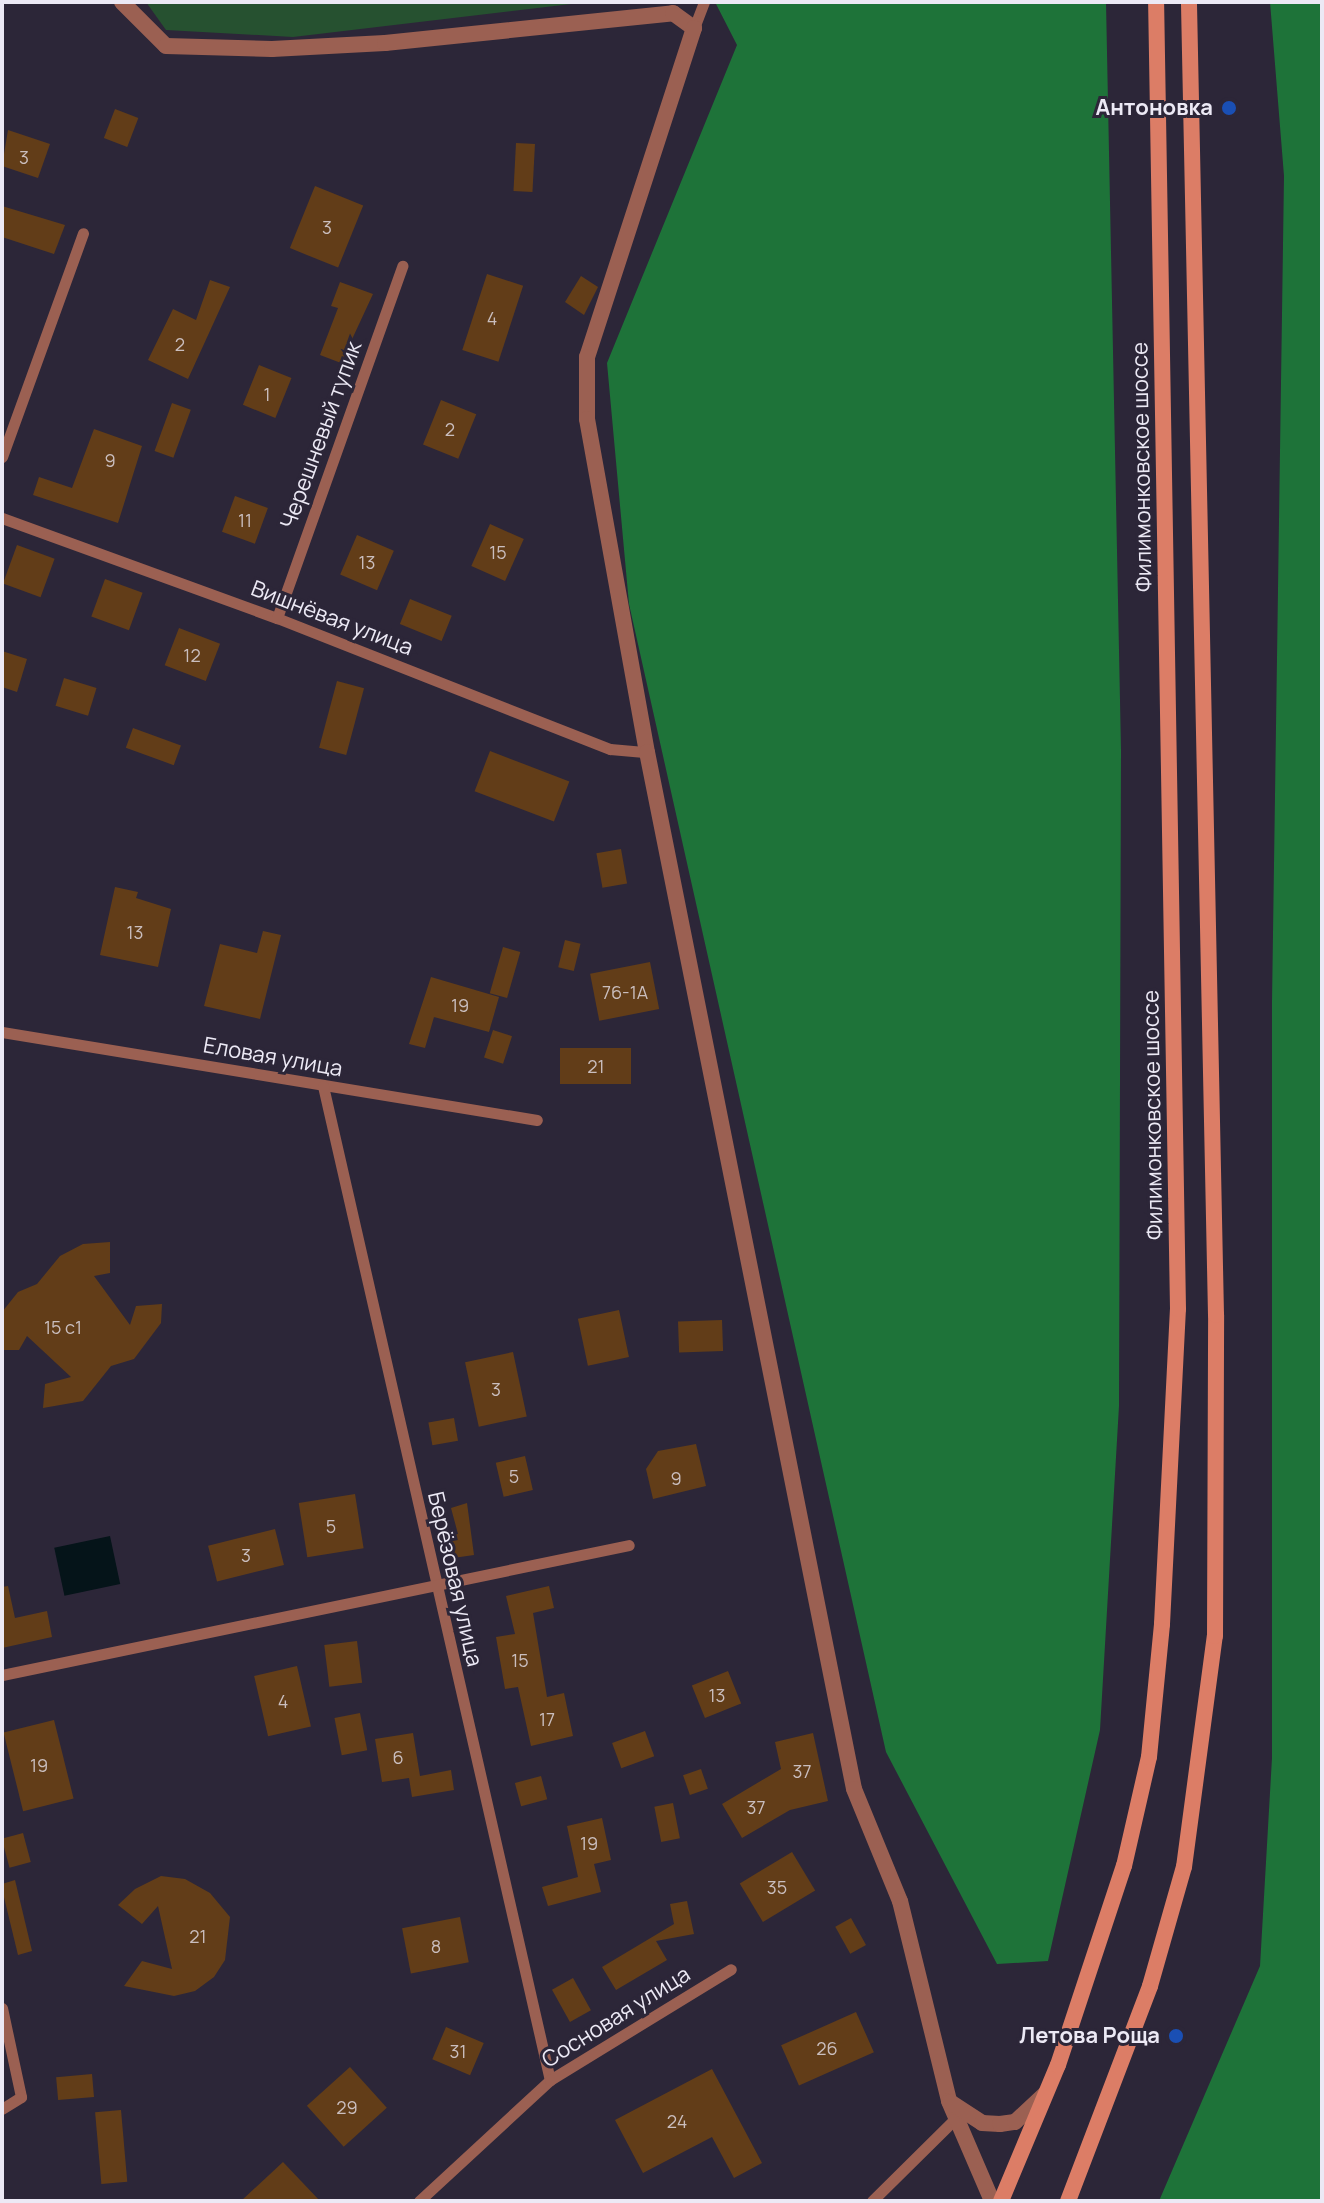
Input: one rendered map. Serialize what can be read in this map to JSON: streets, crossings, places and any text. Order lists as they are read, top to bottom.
{
  "streets": {
    "main road": ["Филимонковское шоссе"],
    "lane": [
      "Черешневый тупик",
      "Вишнёвая улица",
      "Еловая улица",
      "Берёзовая улица",
      "Сосновая улица"
    ]
  },
  "crossings": [
    ["Черешневый тупик", "Вишнёвая улица"],
    ["Еловая улица", "Берёзовая улица"],
    ["Берёзовая улица", "Сосновая улица"]
  ],
  "places": ["Антоновка", "Летова Роща"],
  "house_numbers": [
    "3",
    "3",
    "4",
    "2",
    "1",
    "2",
    "9",
    "11",
    "15",
    "13",
    "12",
    "13",
    "76-1А",
    "19",
    "21",
    "15 с1",
    "3",
    "5",
    "9",
    "5",
    "3",
    "15",
    "13",
    "4",
    "17",
    "6",
    "19",
    "37",
    "37",
    "19",
    "35",
    "21",
    "8",
    "26",
    "31",
    "29",
    "24"
  ]
}
